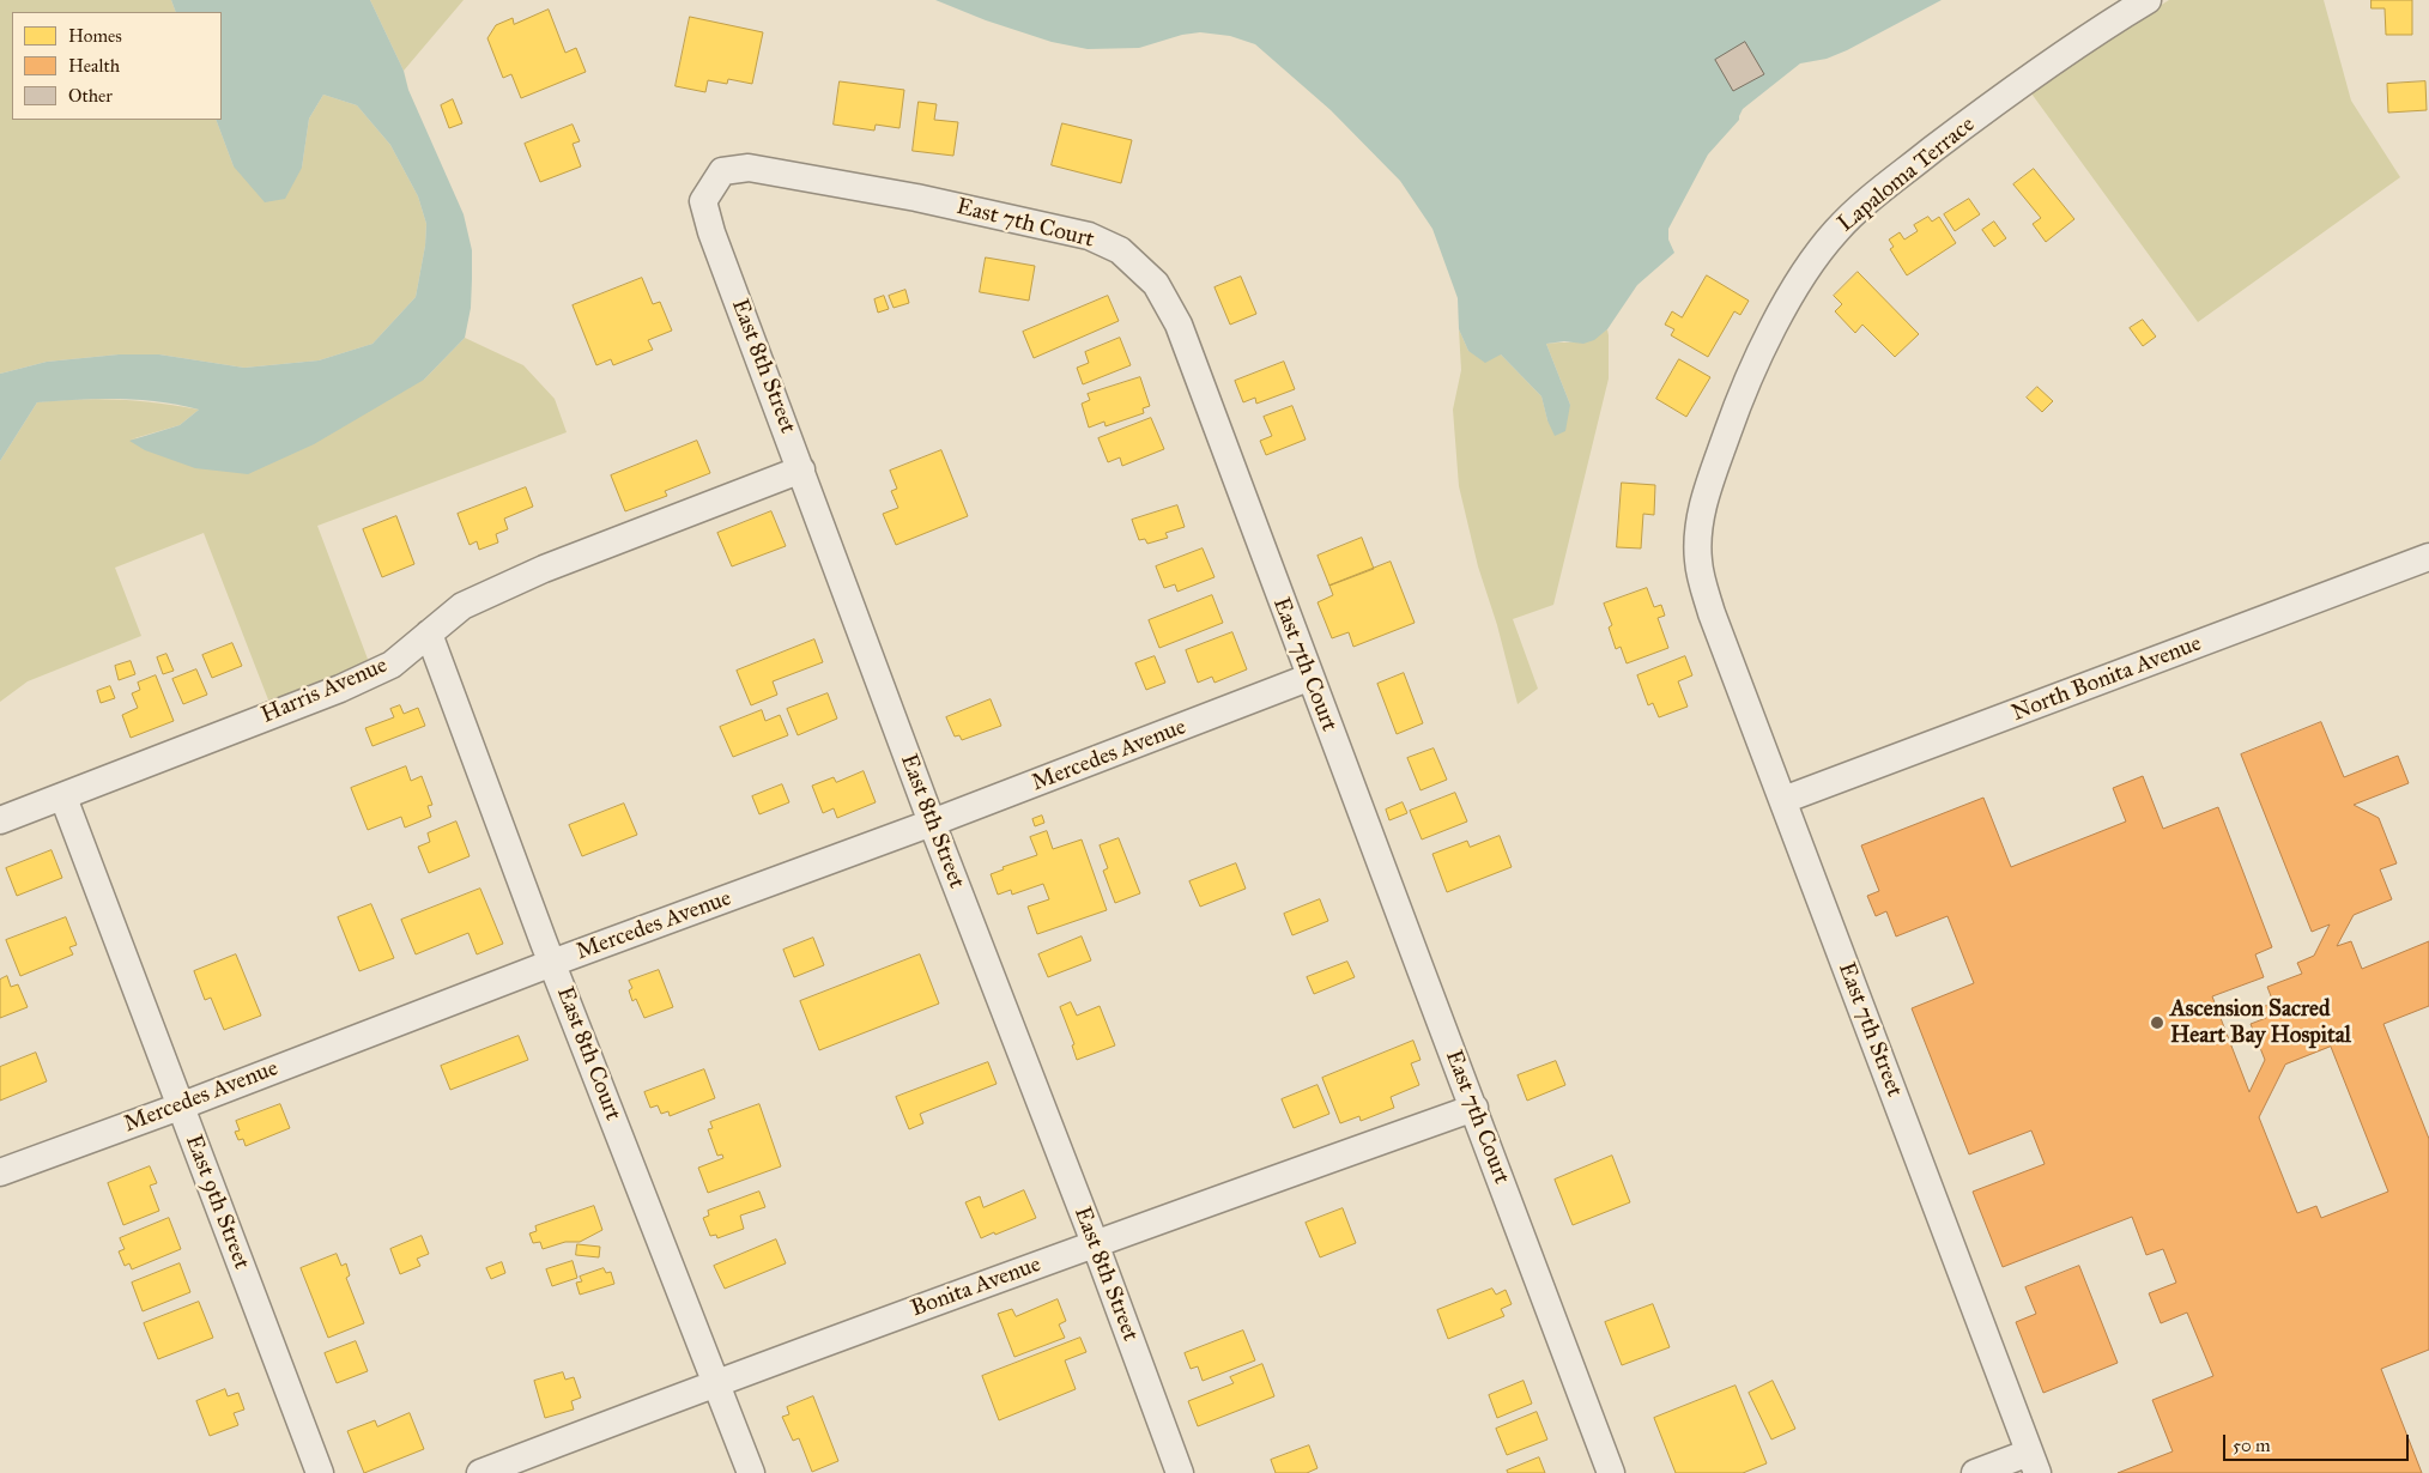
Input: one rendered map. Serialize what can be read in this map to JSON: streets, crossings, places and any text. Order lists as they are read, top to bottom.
{
  "streets": {
    "street": [
      "Lapaloma Terrace",
      "East 7th Court",
      "East 8th Street",
      "North Bonita Avenue",
      "Harris Avenue",
      "Mercedes Avenue",
      "East 7th Street",
      "East 8th Court",
      "East 9th Street",
      "Bonita Avenue"
    ]
  },
  "crossings": [
    ["Lapaloma Terrace", "East 7th Street"],
    ["East 7th Court", "East 8th Street"],
    ["East 7th Court", "Mercedes Avenue"],
    ["East 7th Court", "Bonita Avenue"],
    ["East 8th Street", "Harris Avenue"],
    ["East 8th Street", "Mercedes Avenue"],
    ["East 8th Street", "Bonita Avenue"],
    ["North Bonita Avenue", "East 7th Street"],
    ["Harris Avenue", "East 8th Court"],
    ["Harris Avenue", "East 9th Street"],
    ["Mercedes Avenue", "East 8th Court"],
    ["Mercedes Avenue", "East 9th Street"],
    ["East 8th Court", "Bonita Avenue"]
  ],
  "places": ["Ascension Sacred Heart Bay Hospital"],
  "legend": ["Homes", "Health", "Other"],
  "scale_bar": "50 m"
}
